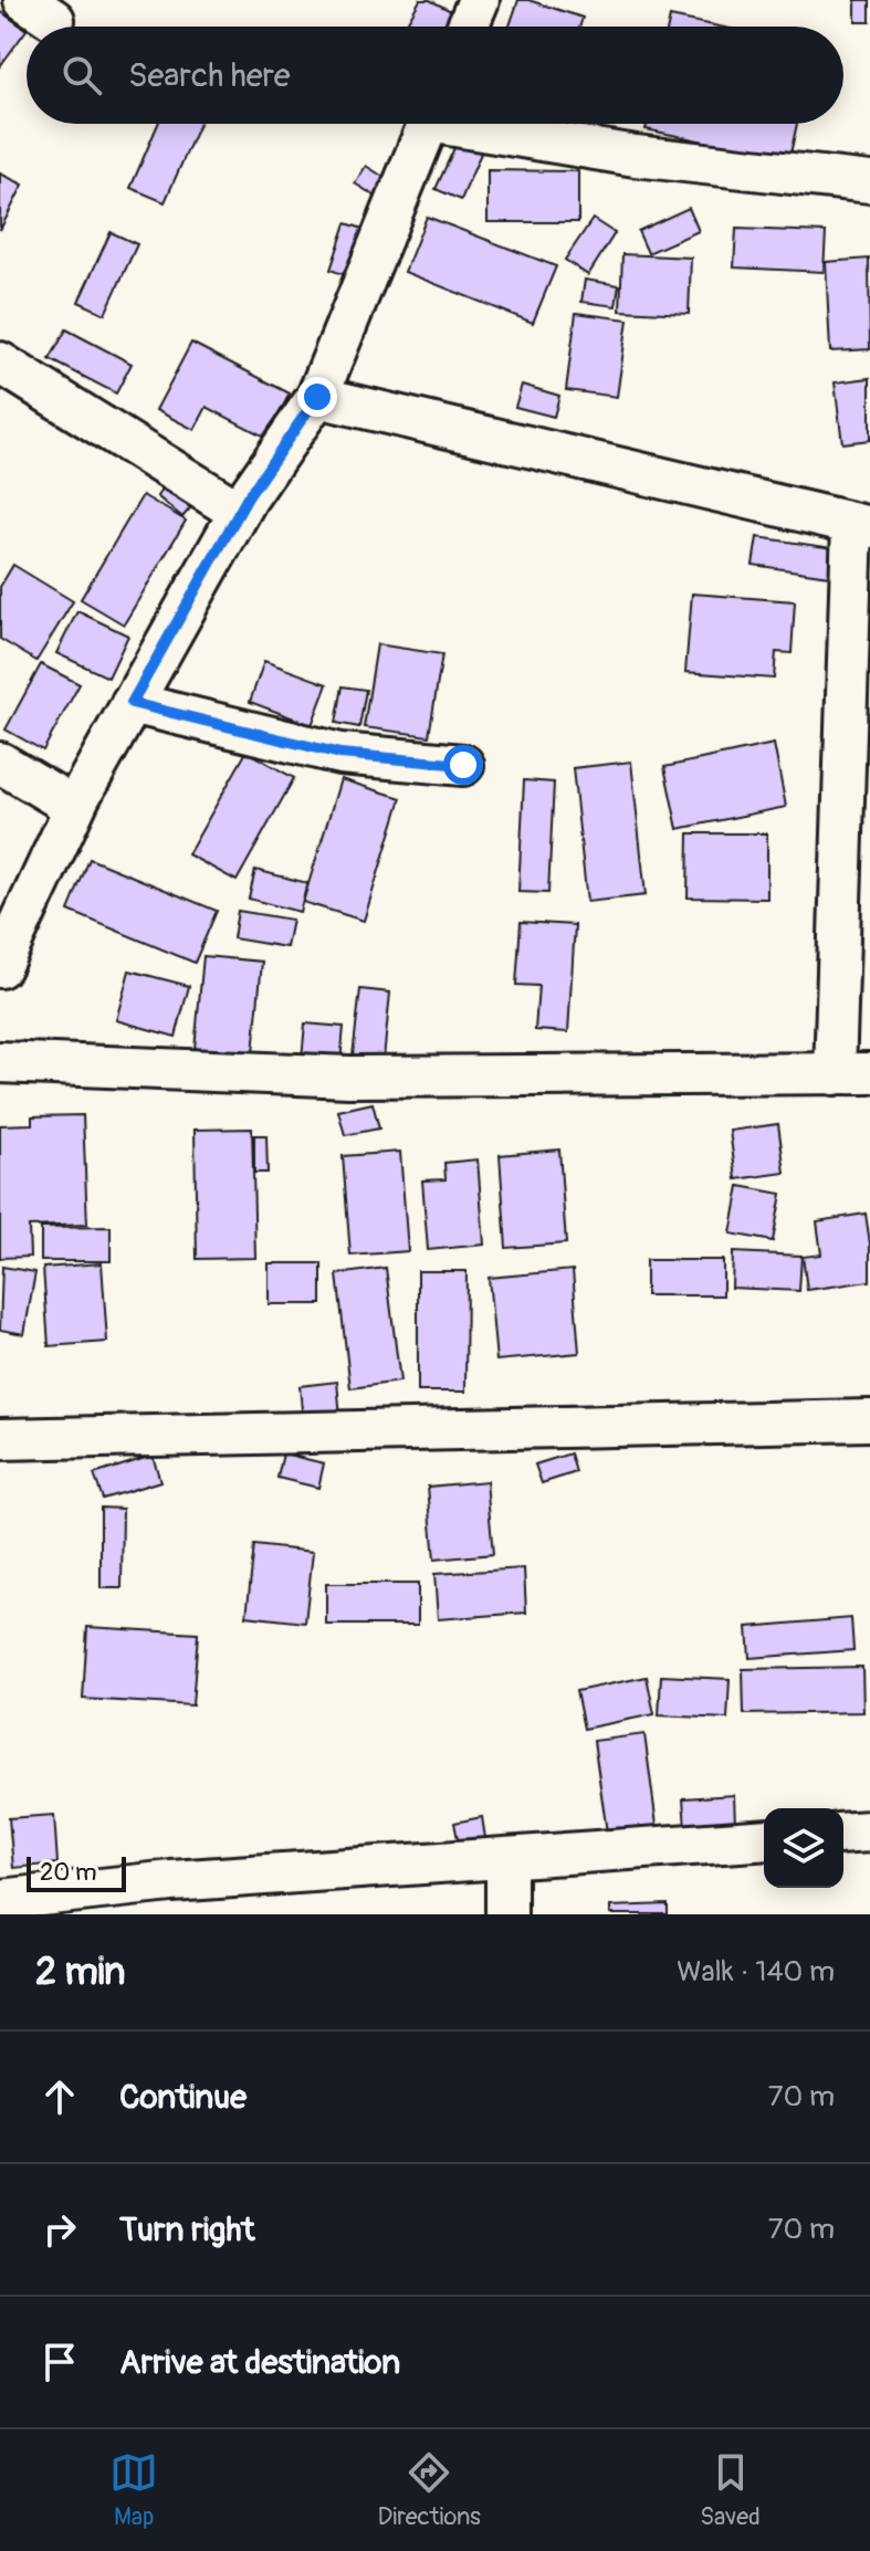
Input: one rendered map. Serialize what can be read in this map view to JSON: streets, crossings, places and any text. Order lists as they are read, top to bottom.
{
  "scale_bar": "20 m",
  "page": {
    "search": "Search here",
    "scale": "20 m",
    "heading": ["2 min", "Walk · 140 m"],
    "list": [
      ["Continue", "70 m"],
      ["Turn right", "70 m"],
      "Arrive at destination"
    ],
    "nav": ["Map", "Directions", "Saved"]
  }
}
